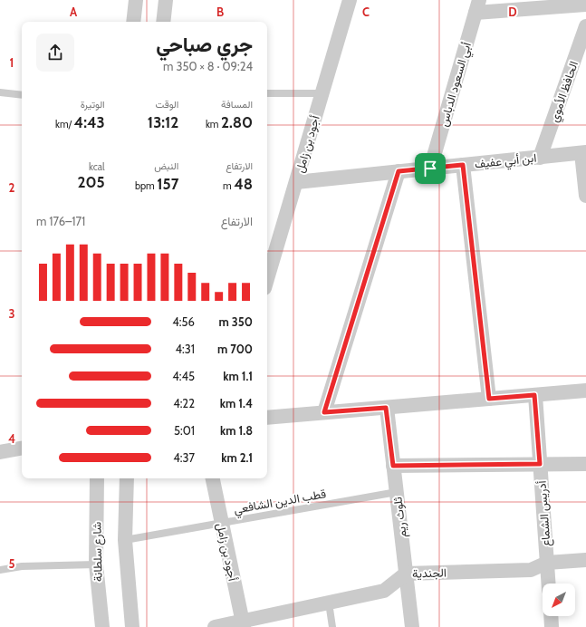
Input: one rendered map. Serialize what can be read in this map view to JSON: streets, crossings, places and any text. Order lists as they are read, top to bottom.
{
  "streets": {
    "street": [
      "أبي السعود الدباس",
      "الحافظ الأموي",
      "أجود بن زامل",
      "ابن أبي عفيف",
      "أدريس الشماع",
      "ثلوث ريم",
      "شارع سلطانة",
      "الجندية"
    ],
    "lane": ["قطب الدين الشافعي"]
  },
  "crossings": [
    ["أبي السعود الدباس", "ابن أبي عفيف"],
    ["الحافظ الأموي", "ابن أبي عفيف"],
    ["أجود بن زامل", "ابن أبي عفيف"],
    ["أجود بن زامل", "قطب الدين الشافعي"],
    ["أجود بن زامل", "الجندية"],
    ["قطب الدين الشافعي", "ثلوث ريم"],
    ["أدريس الشماع", "الجندية"],
    ["ثلوث ريم", "الجندية"]
  ],
  "north": "bottom left",
  "page": {
    "heading": ["جري صباحي", "09:24 · 8 × 350 m"],
    "stats": [
      ["المسافة", "2.80 km"],
      ["الوقت", "13:12"],
      ["الوتيرة", "4:43 /km"],
      ["الارتفاع", "48 m"],
      ["النبض", "157 bpm"],
      ["kcal", "205"]
    ],
    "chart": ["الارتفاع", "171–176 m"],
    "list": [
      {
        "name": "350 m",
        "note": "4:56"
      },
      {
        "name": "700 m",
        "note": "4:31"
      },
      {
        "name": "1.1 km",
        "note": "4:45"
      },
      {
        "name": "1.4 km",
        "note": "4:22"
      },
      {
        "name": "1.8 km",
        "note": "5:01"
      },
      {
        "name": "2.1 km",
        "note": "4:37"
      }
    ]
  },
  "grid": {
    "columns": [
      "A",
      "B",
      "C",
      "D"
    ],
    "rows": [
      "1",
      "2",
      "3",
      "4",
      "5"
    ]
  }
}
